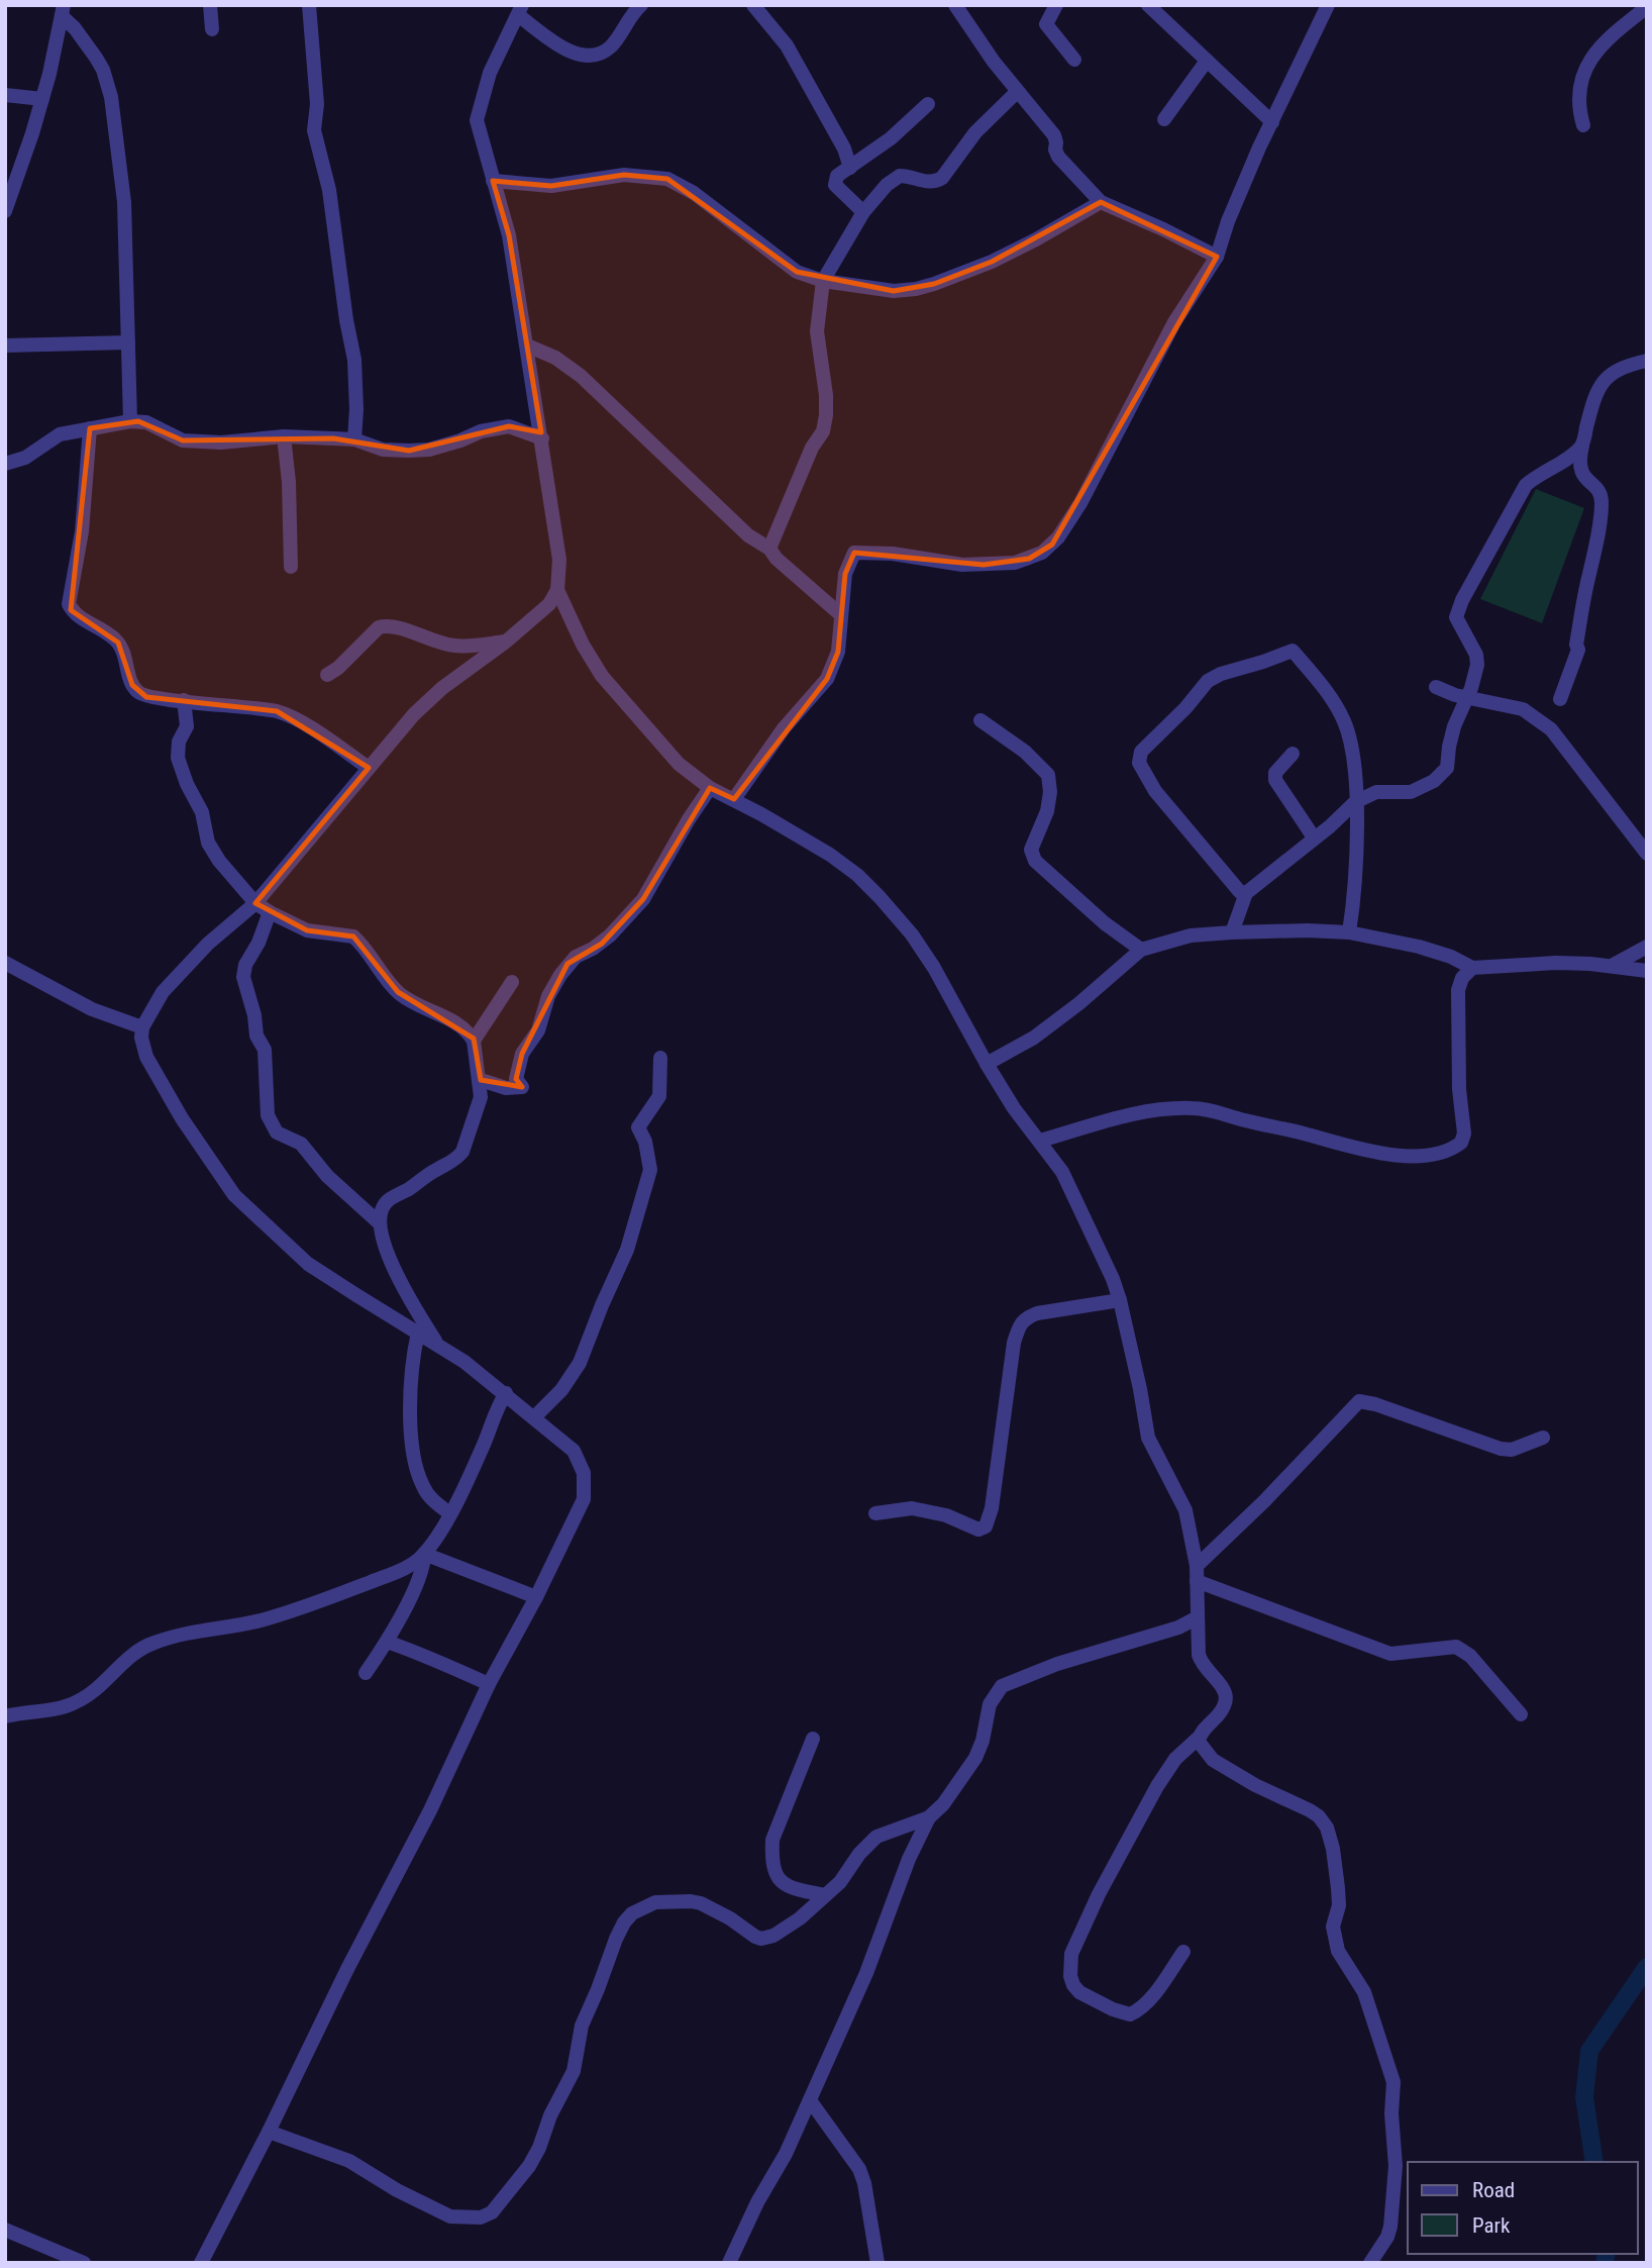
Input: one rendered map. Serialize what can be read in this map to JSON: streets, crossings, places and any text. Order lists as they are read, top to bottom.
{
  "legend": ["Road", "Park"]
}
